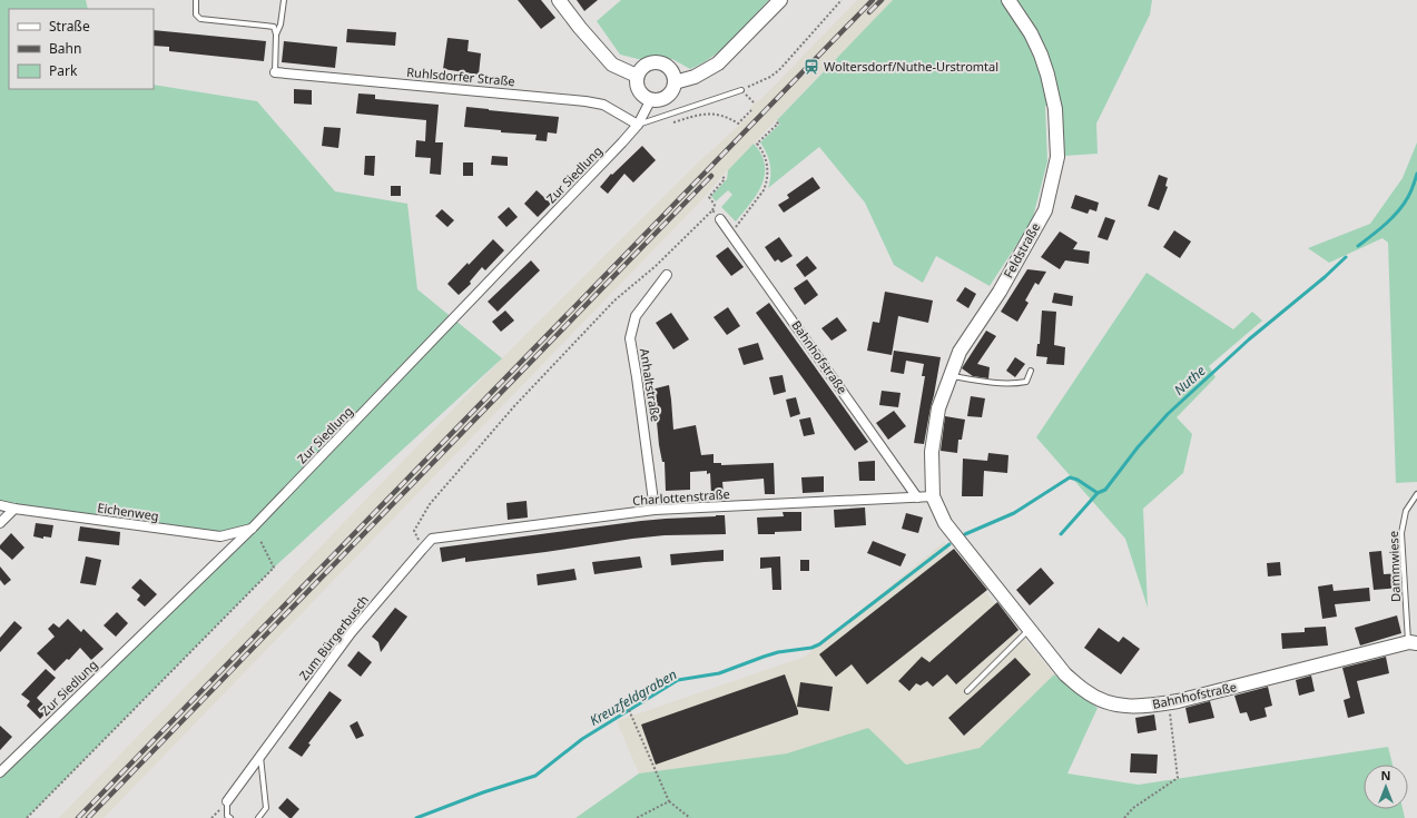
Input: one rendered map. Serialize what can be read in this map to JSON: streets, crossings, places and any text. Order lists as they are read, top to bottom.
{
  "streets": {
    "street": [
      "Ruhlsdorfer Straße",
      "Zur Siedlung",
      "Feldstraße",
      "Bahnhofstraße",
      "Anhaltstraße",
      "Charlottenstraße",
      "Eichenweg",
      "Zum Bürgerbusch"
    ],
    "lane": ["Dammwiese"]
  },
  "crossings": [
    ["Ruhlsdorfer Straße", "Zur Siedlung"],
    ["Zur Siedlung", "Eichenweg"],
    ["Feldstraße", "Bahnhofstraße"],
    ["Feldstraße", "Charlottenstraße"],
    ["Bahnhofstraße", "Charlottenstraße"],
    ["Bahnhofstraße", "Dammwiese"],
    ["Anhaltstraße", "Charlottenstraße"],
    ["Charlottenstraße", "Zum Bürgerbusch"]
  ],
  "water": ["Nuthe", "Kreuzfeldgraben"],
  "places": {
    "station": ["Woltersdorf/Nuthe-Urstromtal"]
  },
  "legend": ["Straße", "Bahn", "Park"],
  "north": "top"
}
